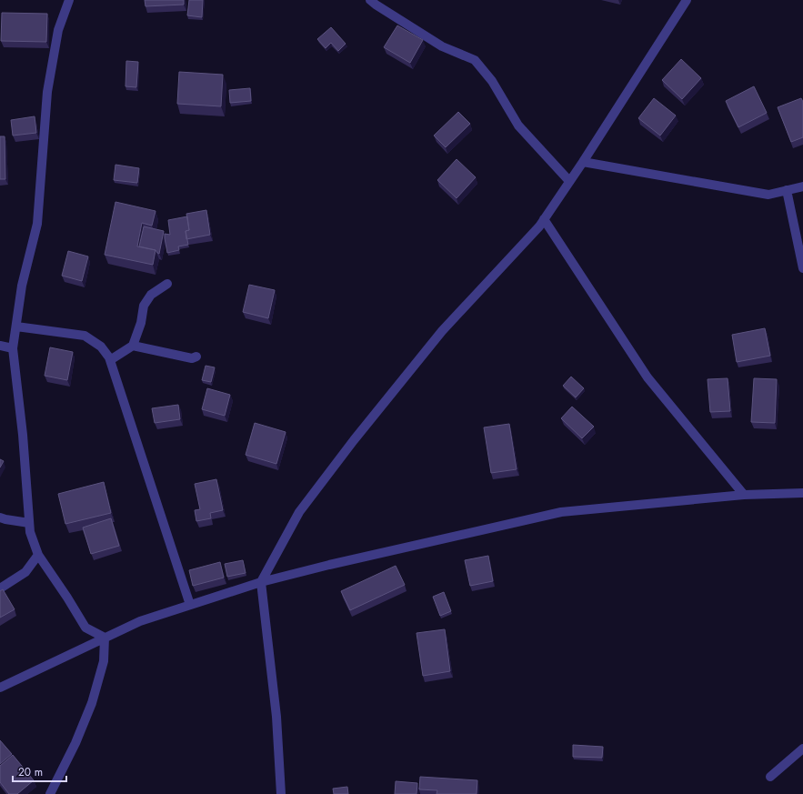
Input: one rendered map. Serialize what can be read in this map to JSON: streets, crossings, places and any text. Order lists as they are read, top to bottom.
{
  "scale_bar": "20 m"
}
